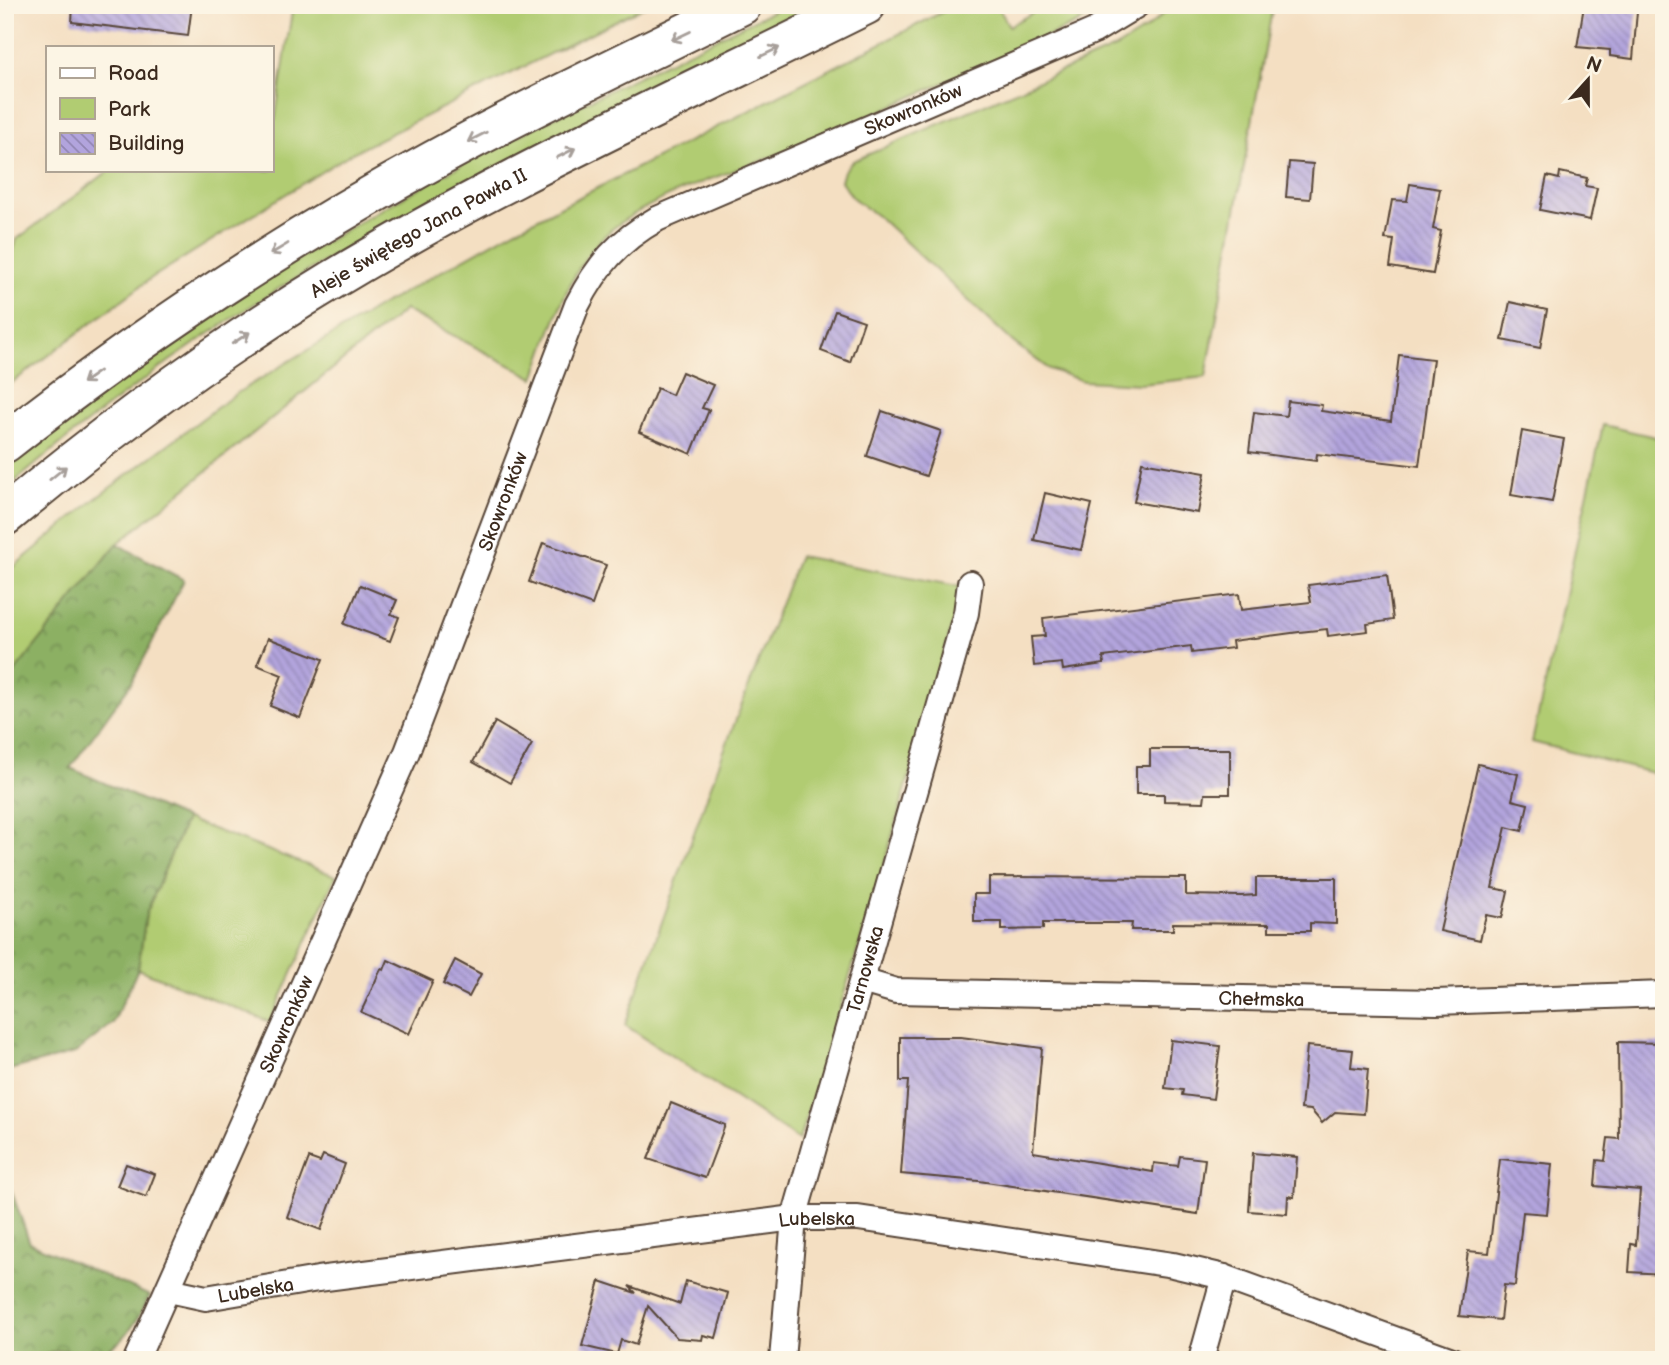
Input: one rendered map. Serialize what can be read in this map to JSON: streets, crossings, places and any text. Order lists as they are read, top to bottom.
{
  "streets": {
    "highway": ["Aleje świętego Jana Pawła II"],
    "street": [
      "Skowronków",
      "Tarnowska",
      "Chełmska",
      "Lubelska"
    ]
  },
  "crossings": [
    ["Skowronków", "Lubelska"],
    ["Tarnowska", "Chełmska"],
    ["Tarnowska", "Lubelska"]
  ],
  "legend": ["Road", "Park", "Building"],
  "north": "top"
}
